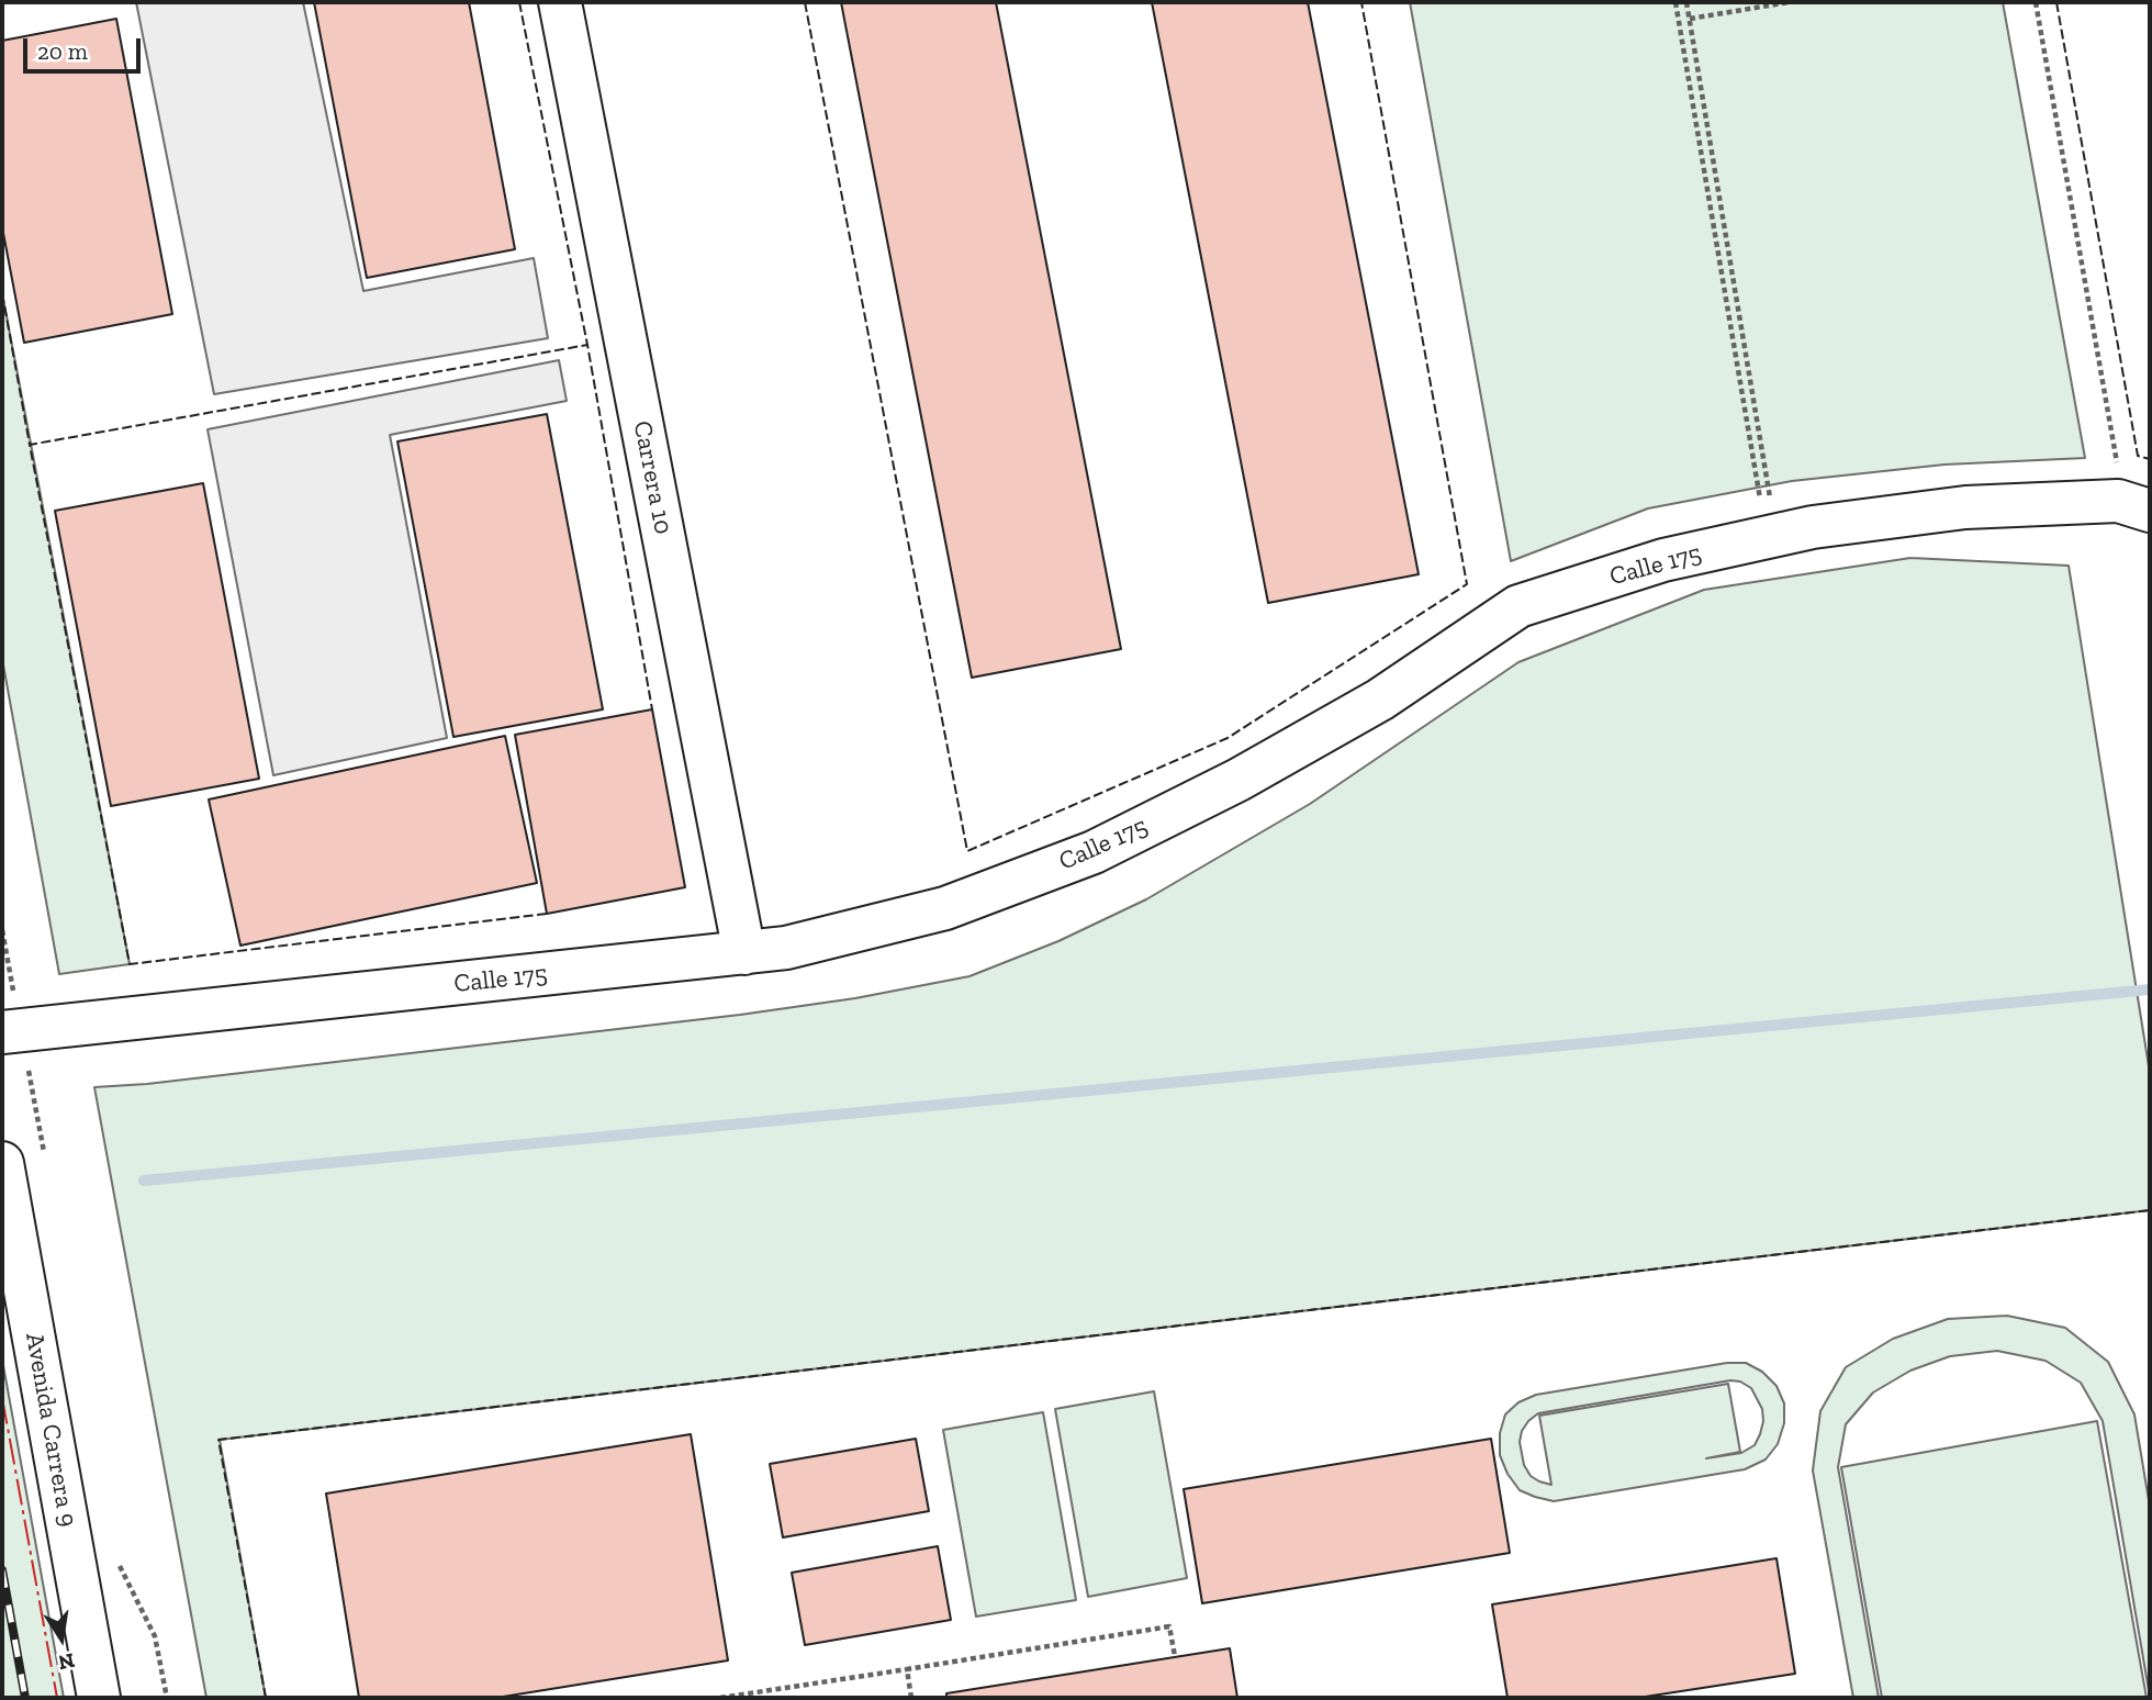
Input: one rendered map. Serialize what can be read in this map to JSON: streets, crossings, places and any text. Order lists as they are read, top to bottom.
{
  "streets": {
    "street": ["Carrera 10", "Calle 175", "Avenida Carrera 9"]
  },
  "crossings": [
    ["Carrera 10", "Calle 175"]
  ],
  "scale_bar": "20 m",
  "north": "bottom"
}
